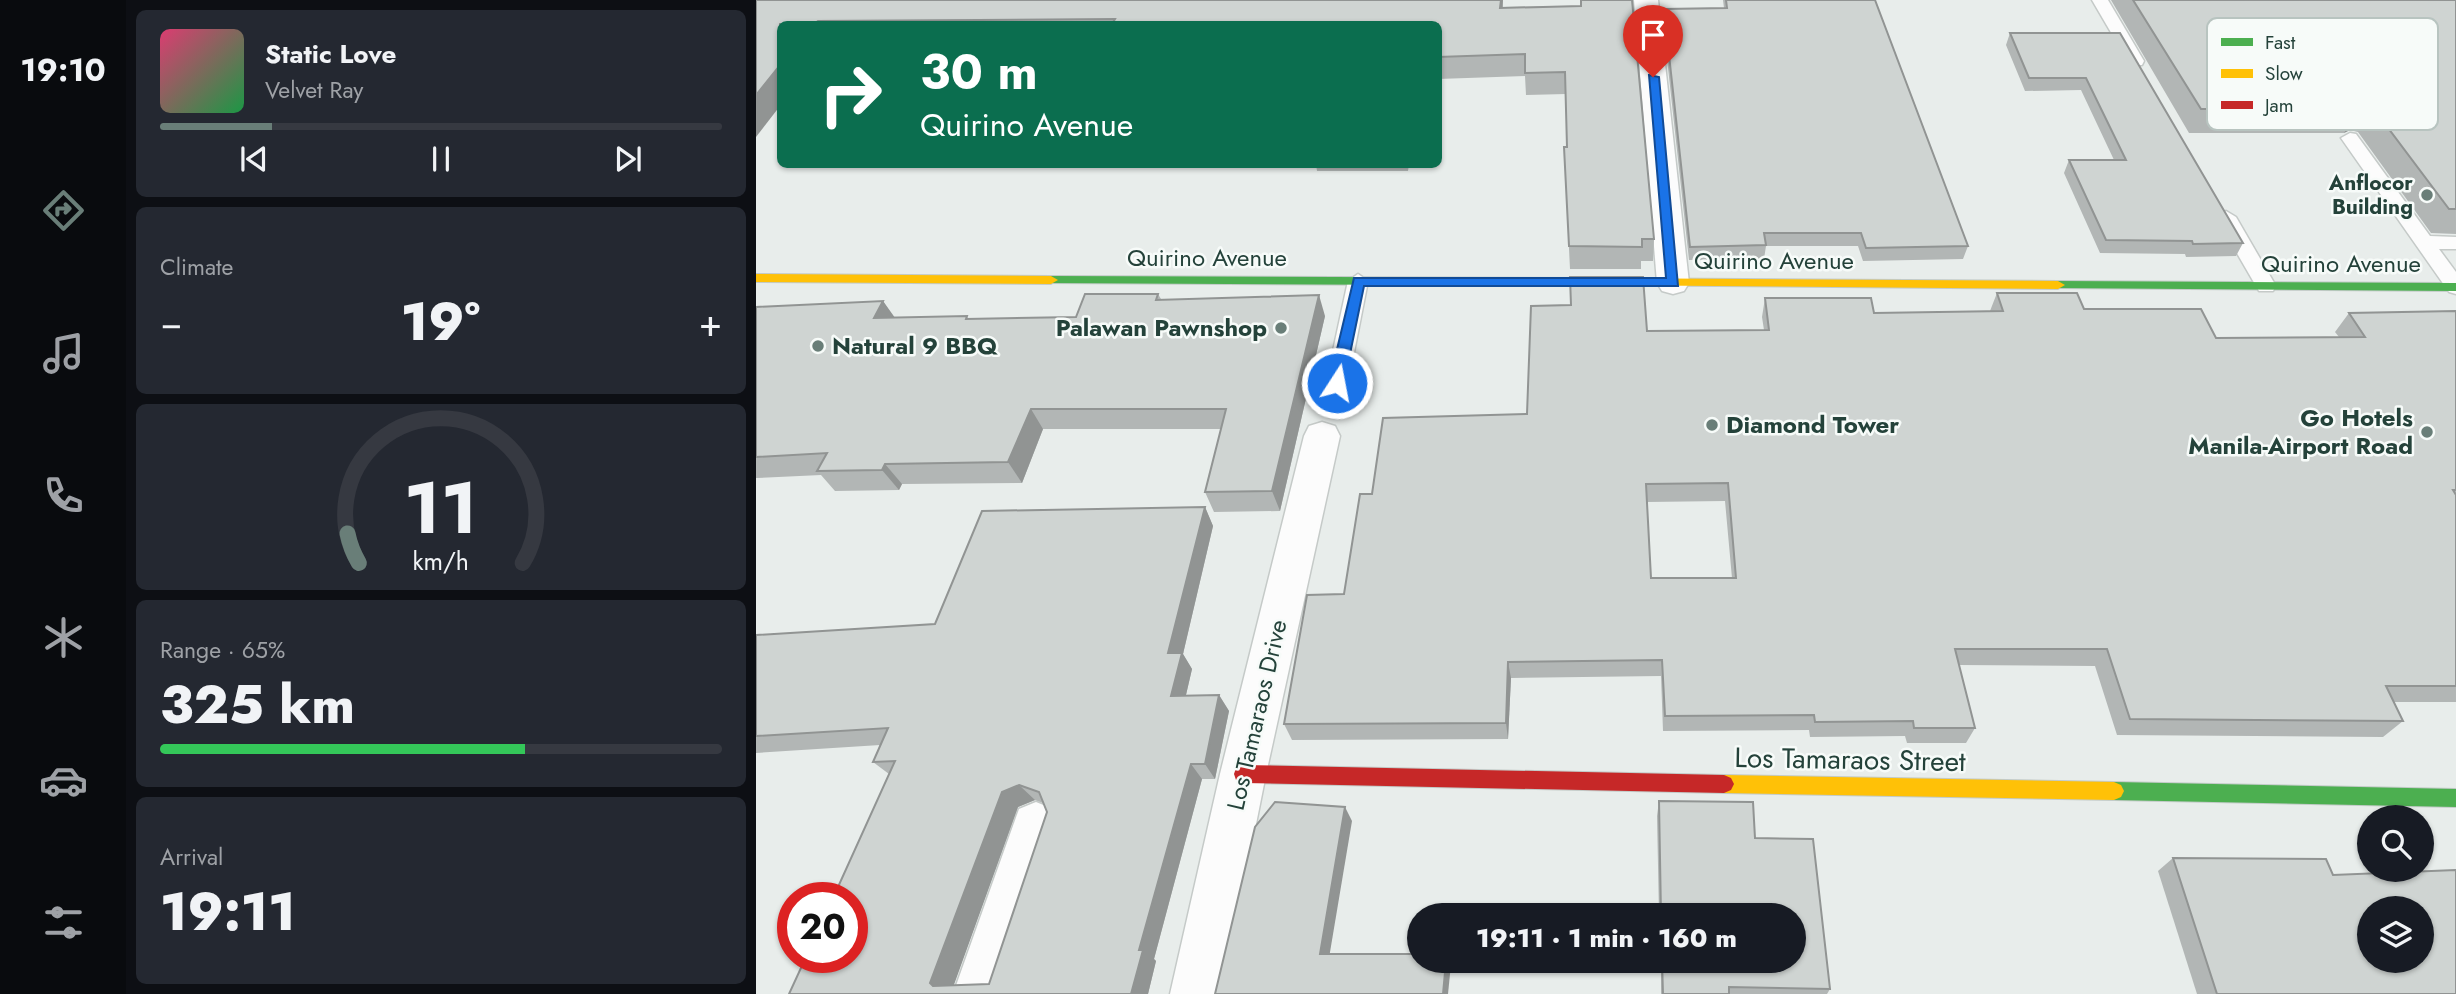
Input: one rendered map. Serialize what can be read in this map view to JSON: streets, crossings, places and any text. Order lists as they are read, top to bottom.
{
  "streets": {
    "main road": ["Quirino Avenue", "Los Tamaraos Street"],
    "street": ["Los Tamaraos Drive"]
  },
  "crossings": [
    ["Los Tamaraos Drive", "Los Tamaraos Street"]
  ],
  "places": [
    "Anflocor Building",
    "Palawan Pawnshop",
    "Natural 9 BBQ",
    "Diamond Tower",
    "Go Hotels Manila-Airport Road"
  ],
  "legend": ["Fast", "Slow", "Jam"],
  "page": {
    "tabs": "19:10",
    "turn": ["30 m", "Quirino Avenue"],
    "song": ["Static Love", "Velvet Ray"],
    "tile": [
      "Climate",
      ["Range · 65%", "325 km"],
      ["Arrival", "19:11"]
    ],
    "heat": ["−", "19°", "+"],
    "limit": "20",
    "trip": "19:11 · 1 min · 160 m",
    "gauge": ["11", "km/h"]
  }
}
